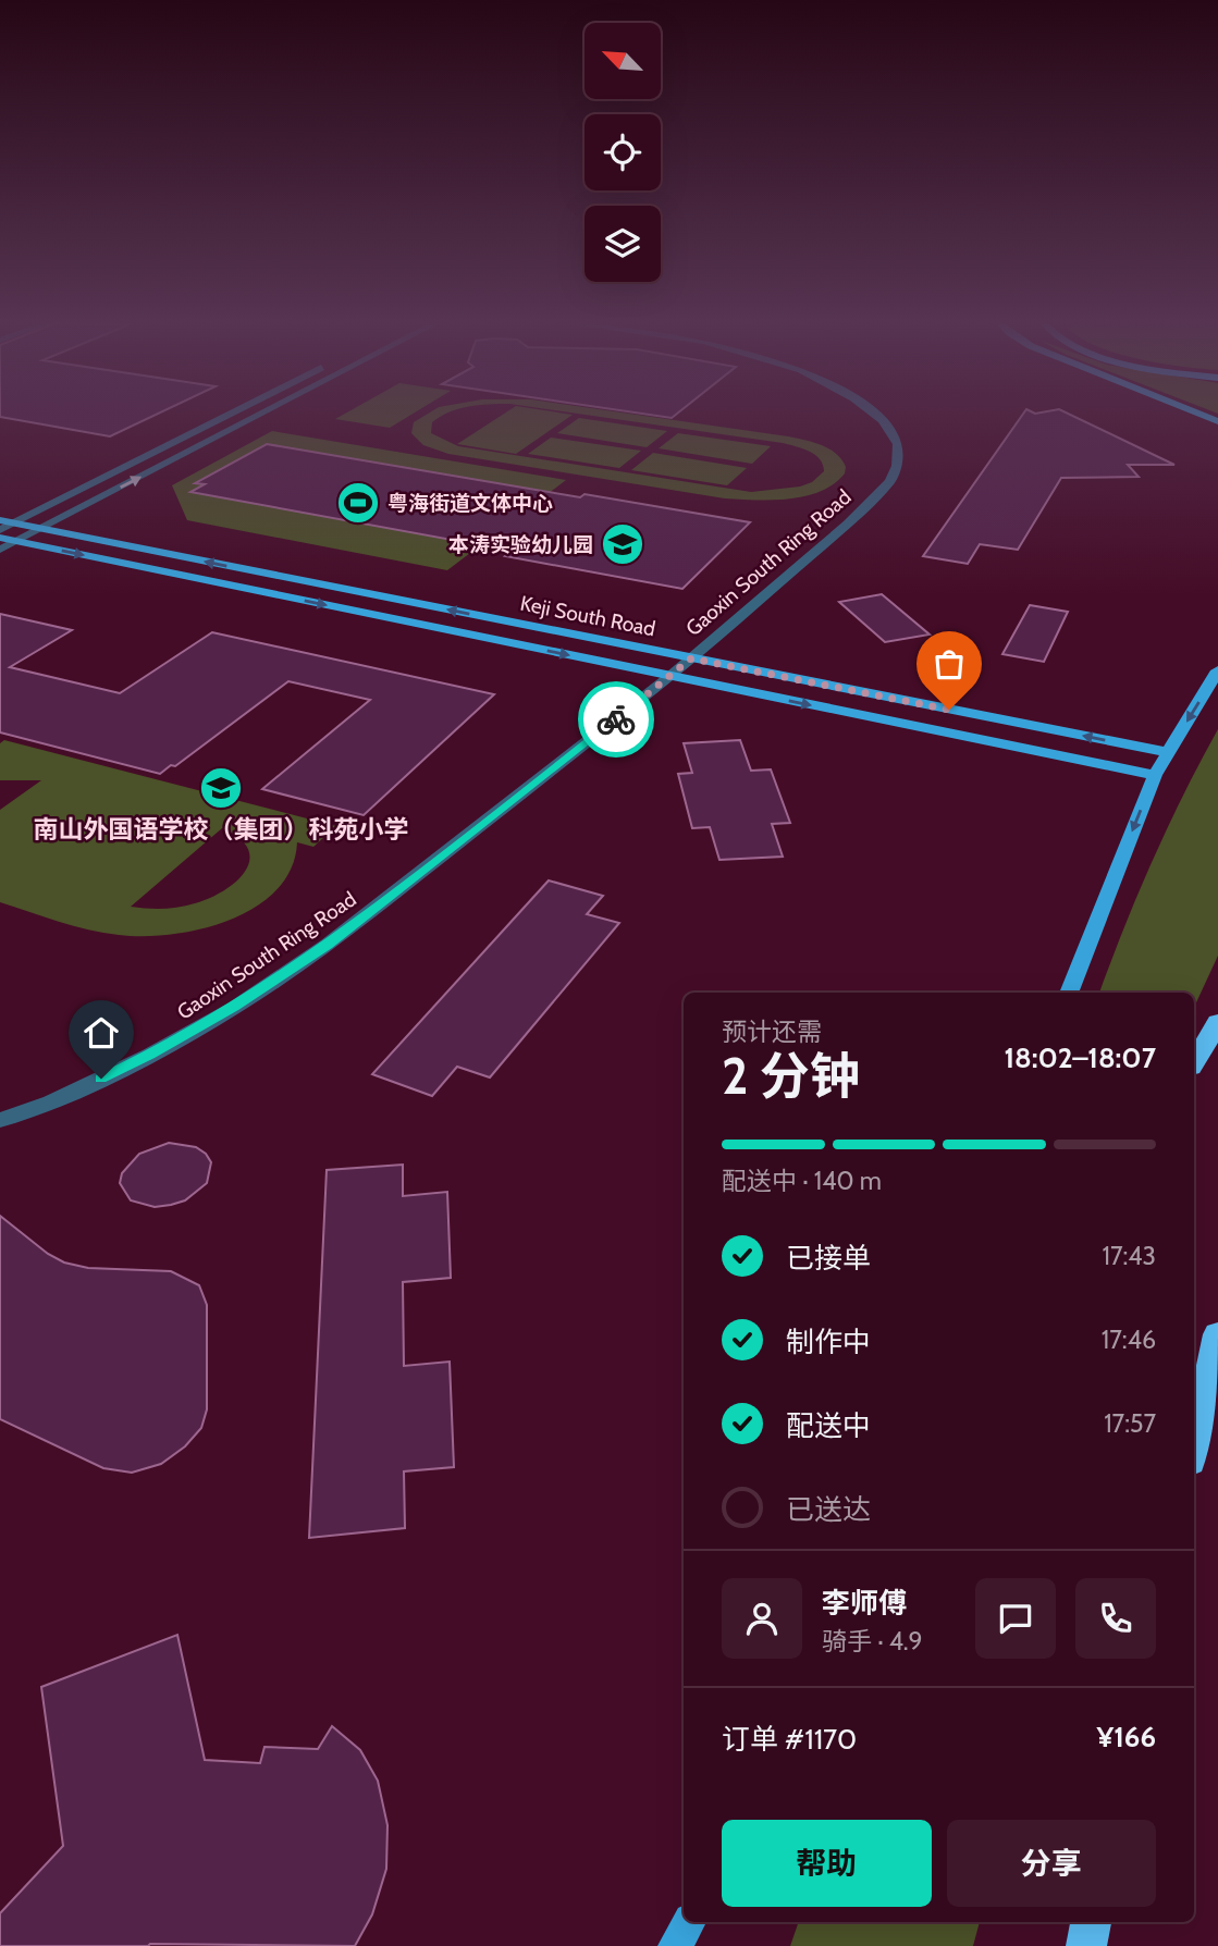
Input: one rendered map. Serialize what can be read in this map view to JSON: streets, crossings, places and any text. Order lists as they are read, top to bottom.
{
  "streets": {
    "main road": ["Keji South Road"],
    "street": ["Gaoxin South Ring Road"]
  },
  "crossings": [
    ["Gaoxin South Ring Road", "Keji South Road"]
  ],
  "places": {
    "sports": ["粤海街道文体中心"],
    "school or university": ["本涛实验幼儿园", "南山外国语学校（集团）科苑小学"]
  },
  "north": "top left",
  "page": {
    "heading": ["2 分钟", "预计还需", "18:02–18:07"],
    "panel": [
      "李师傅",
      "骑手 · 4.9",
      "订单 #1170",
      "¥166"
    ],
    "bar": "配送中 · 140 m",
    "list": [
      ["已接单", "17:43"],
      ["制作中", "17:46"],
      ["配送中", "17:57"],
      "已送达"
    ],
    "buttons": ["帮助", "分享"]
  }
}
